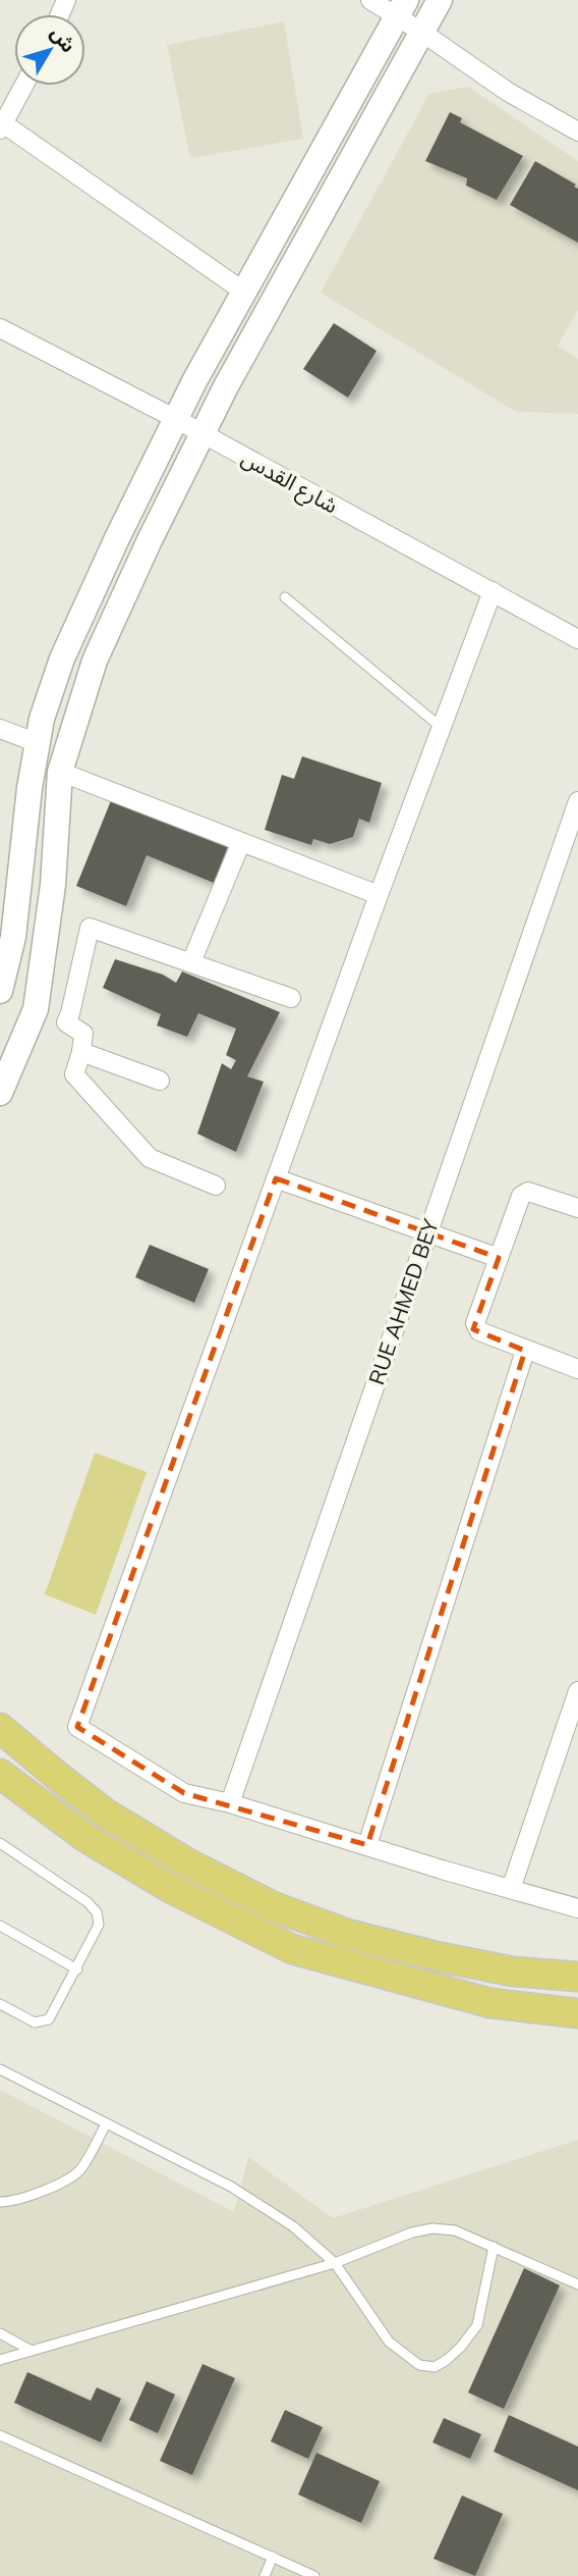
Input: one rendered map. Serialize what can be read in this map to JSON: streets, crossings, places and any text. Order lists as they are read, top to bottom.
{
  "streets": {
    "street": ["شارع القدس", "RUE AHMED BEY"]
  },
  "north": "top right"
}
